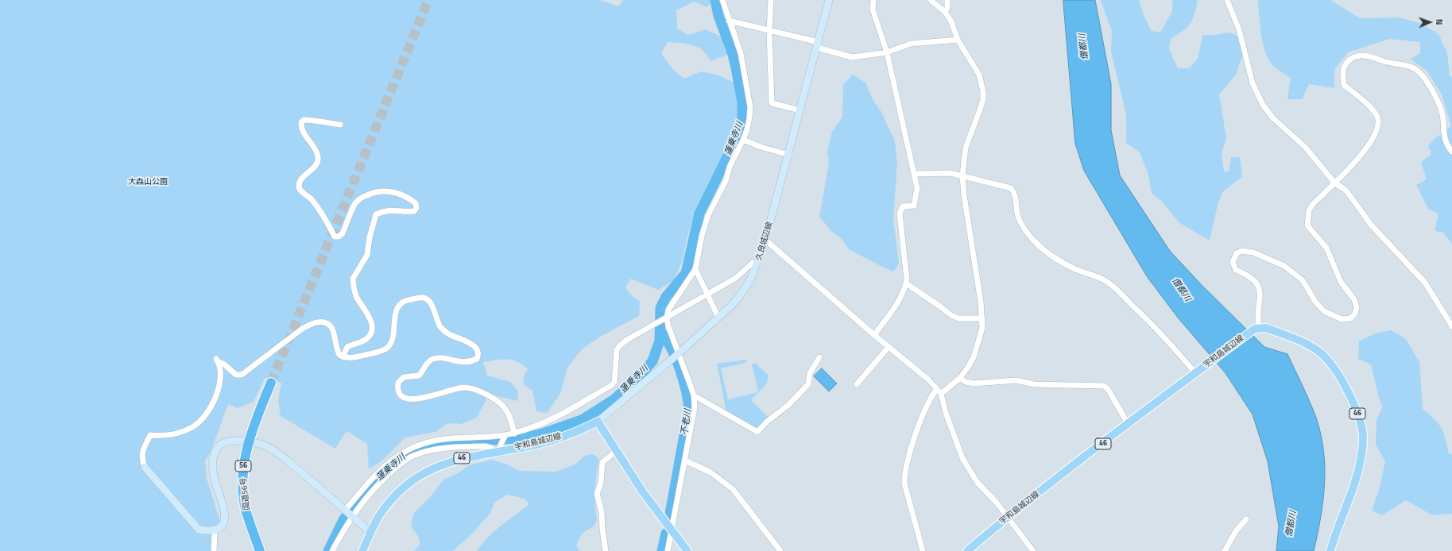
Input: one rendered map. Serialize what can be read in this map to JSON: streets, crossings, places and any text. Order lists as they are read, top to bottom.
{
  "streets": {
    "highway": ["56", "国道56号"],
    "main road": ["久良城辺線", "宇和島城辺線", "46"]
  },
  "crossings": [
    ["久良城辺線", "宇和島城辺線"],
    ["宇和島城辺線", "46"]
  ],
  "water": ["僧都川", "蓮乗寺川", "不老川"],
  "parks": ["大森山公園"],
  "north": "right"
}
